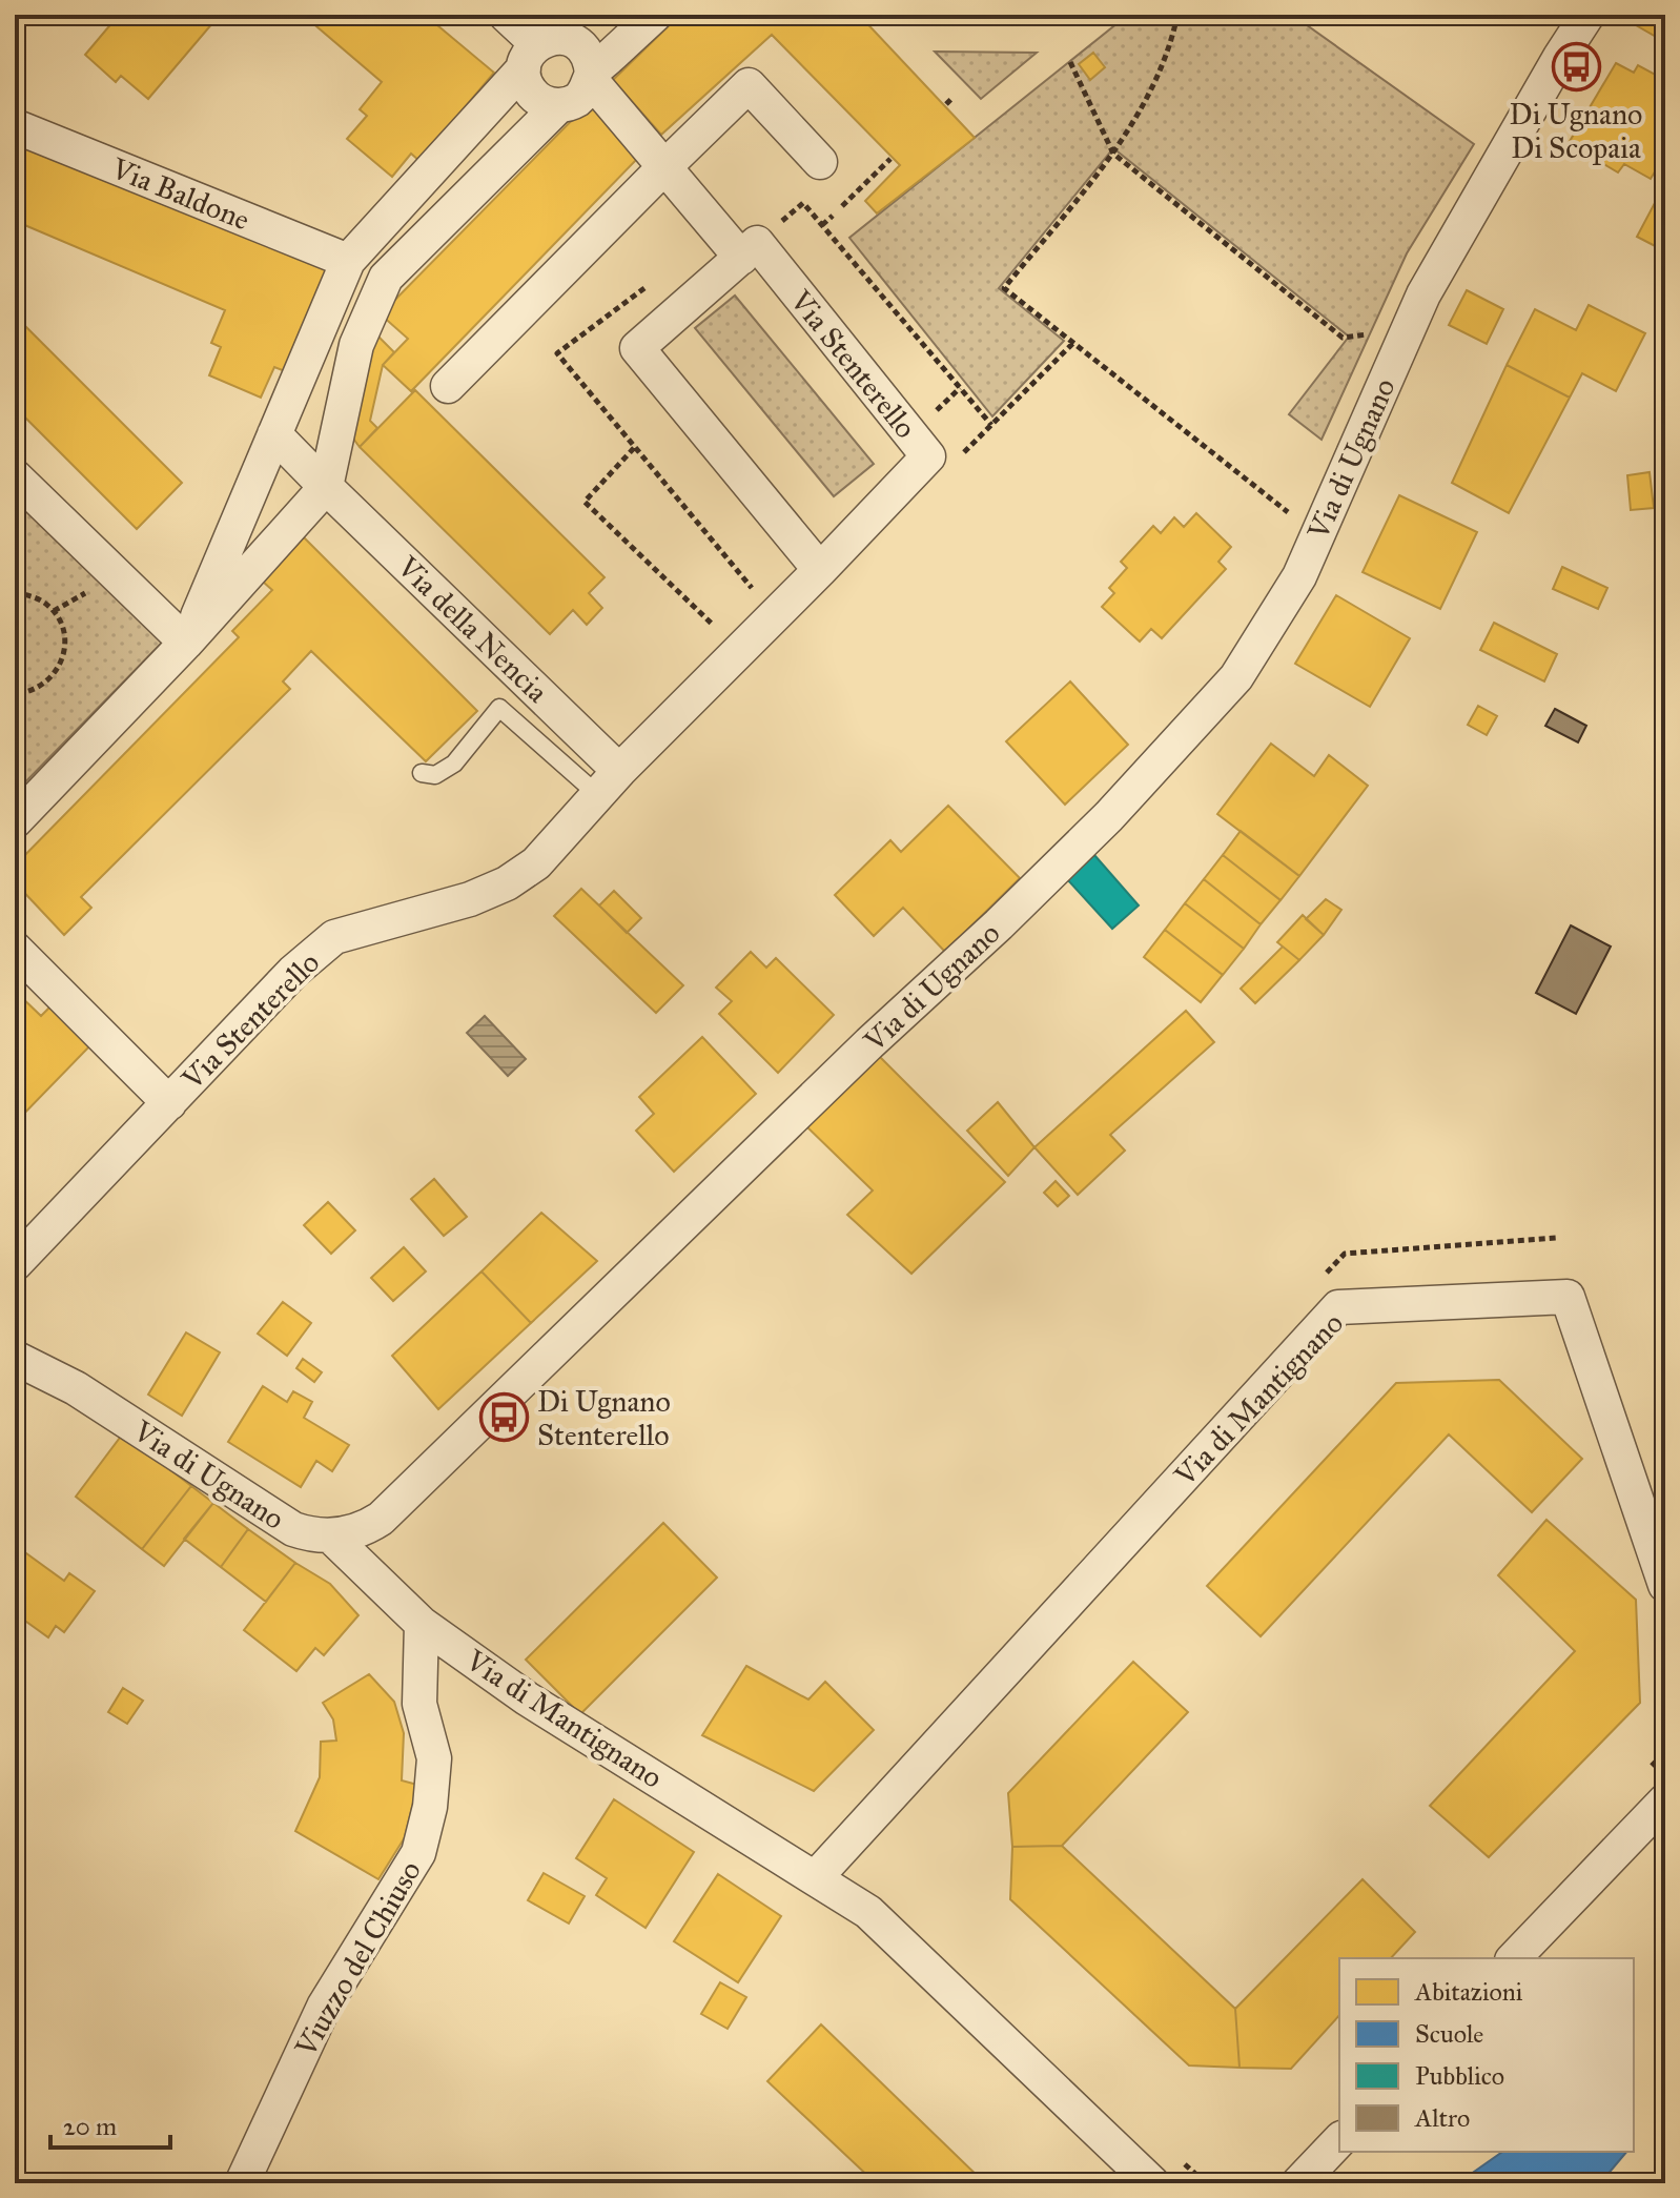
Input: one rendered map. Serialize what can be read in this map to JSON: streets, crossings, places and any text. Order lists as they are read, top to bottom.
{
  "streets": {
    "street": [
      "Via Baldone",
      "Via Stenterello",
      "Via di Ugnano",
      "Via della Nencia",
      "Via di Mantignano",
      "Viuzzo del Chiuso"
    ]
  },
  "crossings": [
    ["Via Stenterello", "Via della Nencia"],
    ["Via di Ugnano", "Via di Mantignano"],
    ["Via di Mantignano", "Viuzzo del Chiuso"]
  ],
  "places": {
    "bus stop": ["Di Ugnano Di Scopaia", "Di Ugnano Stenterello"]
  },
  "legend": [
    "Abitazioni",
    "Scuole",
    "Pubblico",
    "Altro"
  ],
  "scale_bar": "20 m"
}
